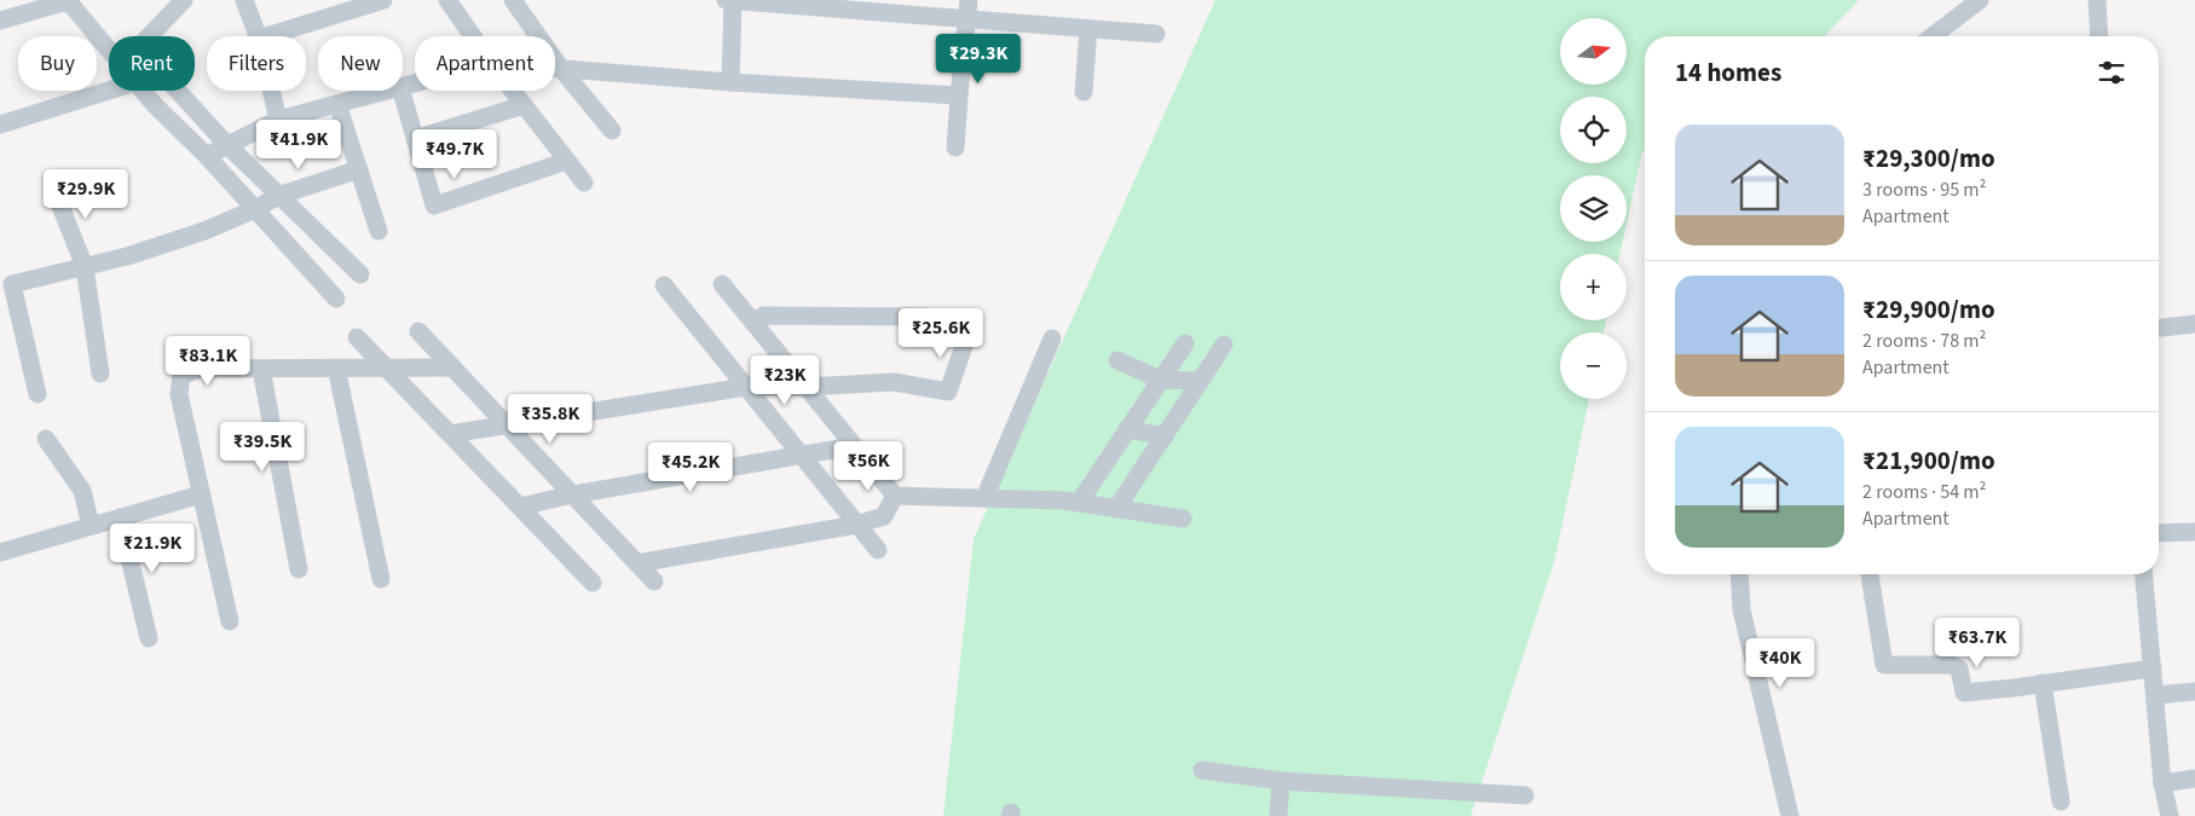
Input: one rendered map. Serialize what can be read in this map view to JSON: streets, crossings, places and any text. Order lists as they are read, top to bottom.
{
  "north": "right",
  "page": {
    "map_buttons": ["+", "−"],
    "price": [
      "₹29.3K",
      "₹41.9K",
      "₹49.7K",
      "₹29.9K",
      "₹25.6K",
      "₹83.1K",
      "₹23K",
      "₹35.8K",
      "₹39.5K",
      "₹56K",
      "₹45.2K",
      "₹21.9K",
      "₹63.7K",
      "₹40K"
    ],
    "chip": [
      "Buy",
      "Rent",
      "Filters",
      "New",
      "Apartment"
    ],
    "heading": "14 homes",
    "list": [
      {
        "name": "₹29,300/mo",
        "note": "3 rooms · 95 m² · Apartment"
      },
      {
        "name": "₹29,900/mo",
        "note": "2 rooms · 78 m² · Apartment"
      },
      {
        "name": "₹21,900/mo",
        "note": "2 rooms · 54 m² · Apartment"
      }
    ]
  }
}
